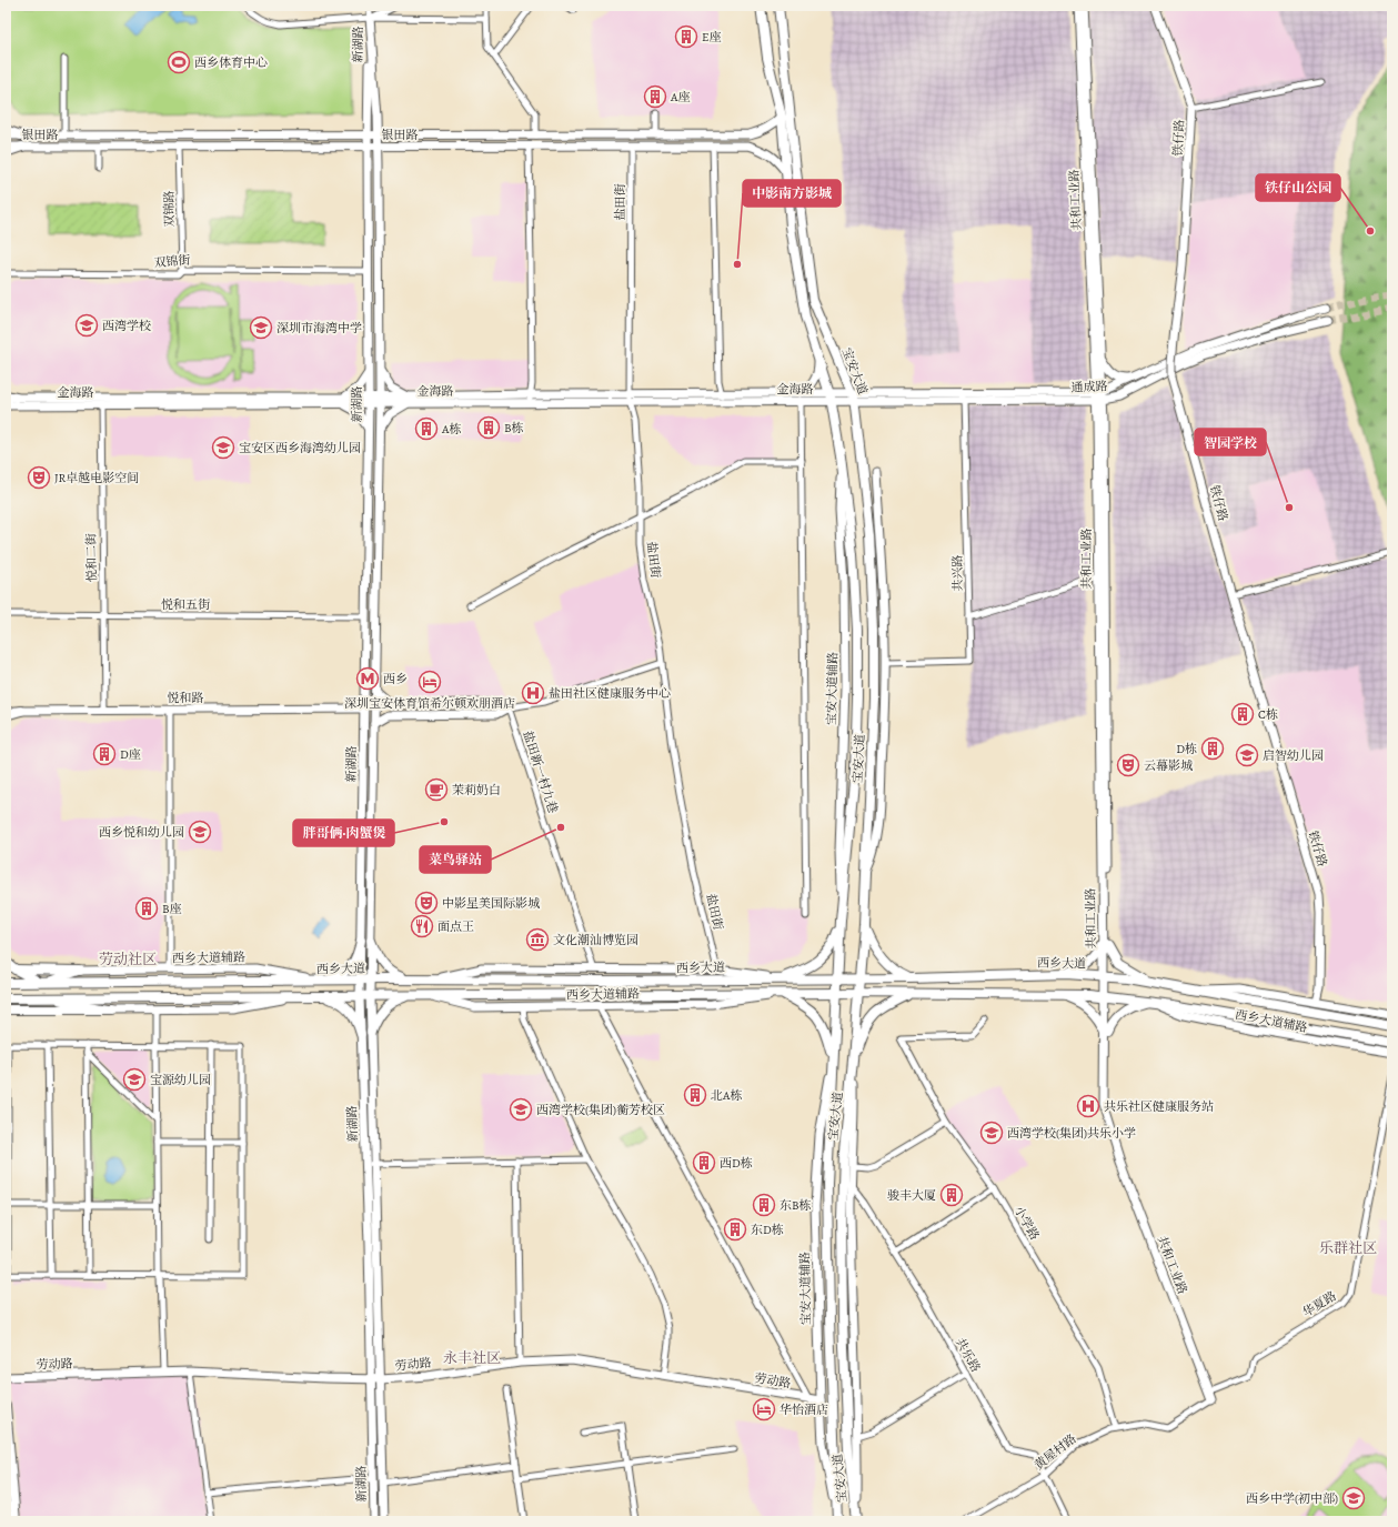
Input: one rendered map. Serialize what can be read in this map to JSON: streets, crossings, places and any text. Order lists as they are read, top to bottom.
{
  "streets": {
    "main road": ["宝安大道", "西乡大道"],
    "street": [
      "新湖路",
      "银田路",
      "铁仔路",
      "共和工业路",
      "盐田街",
      "双锦路",
      "双锦街",
      "通成路",
      "金海路",
      "悦和二街",
      "共兴路",
      "悦和五街",
      "宝安大道辅路",
      "悦和路",
      "盐田新一村九巷",
      "西乡大道辅路",
      "小学路",
      "华夏路",
      "共乐路",
      "劳动路",
      "黄屋村路"
    ]
  },
  "crossings": [
    ["新湖路", "银田路"],
    ["新湖路", "双锦街"],
    ["新湖路", "金海路"],
    ["新湖路", "悦和五街"],
    ["新湖路", "悦和路"],
    ["新湖路", "西乡大道"],
    ["新湖路", "劳动路"],
    ["银田路", "盐田街"],
    ["银田路", "双锦路"],
    ["银田路", "宝安大道"],
    ["铁仔路", "西乡大道辅路"],
    ["共和工业路", "通成路"],
    ["共和工业路", "西乡大道"],
    ["共和工业路", "华夏路"],
    ["共和工业路", "黄屋村路"],
    ["盐田街", "金海路"],
    ["盐田街", "西乡大道辅路"],
    ["双锦路", "双锦街"],
    ["宝安大道", "金海路"],
    ["宝安大道", "宝安大道辅路"],
    ["宝安大道", "西乡大道"],
    ["通成路", "金海路"],
    ["通成路", "共兴路"],
    ["金海路", "悦和二街"],
    ["悦和二街", "悦和五街"],
    ["悦和二街", "悦和路"],
    ["宝安大道辅路", "劳动路"],
    ["盐田新一村九巷", "西乡大道辅路"],
    ["西乡大道辅路", "西乡大道"],
    ["小学路", "黄屋村路"],
    ["共乐路", "黄屋村路"]
  ],
  "districts": ["劳动社区", "乐群社区", "永丰社区"],
  "places": {
    "building": [
      "E座",
      "A座",
      "B栋",
      "A栋",
      "C栋",
      "D栋",
      "D座",
      "B座",
      "北A栋",
      "西D栋",
      "骏丰大厦",
      "东B栋",
      "东D栋"
    ],
    "sports": ["西乡体育中心"],
    "other": [
      "铁仔山公园",
      "中影南方影城",
      "智园学校",
      "胖哥俩·肉蟹煲",
      "菜鸟驿站"
    ],
    "school or university": [
      "西湾学校",
      "深圳市海湾中学",
      "宝安区西乡海湾幼儿园",
      "启智幼儿园",
      "西乡悦和幼儿园",
      "宝源幼儿园",
      "西湾学校(集团)蘅芳校区",
      "西湾学校(集团)共乐小学",
      "西乡中学(初中部)"
    ],
    "theatre": ["JR卓越电影空间", "云幕影城", "中影星美国际影城"],
    "metro station": ["西乡"],
    "hotel": ["深圳宝安体育馆希尔顿欢朋酒店", "华怡酒店"],
    "hospital": ["盐田社区健康服务中心", "共乐社区健康服务站"],
    "cafe": ["茉莉奶白"],
    "restaurant": ["面点王"],
    "museum": ["文化潮汕博览园"]
  }
}
